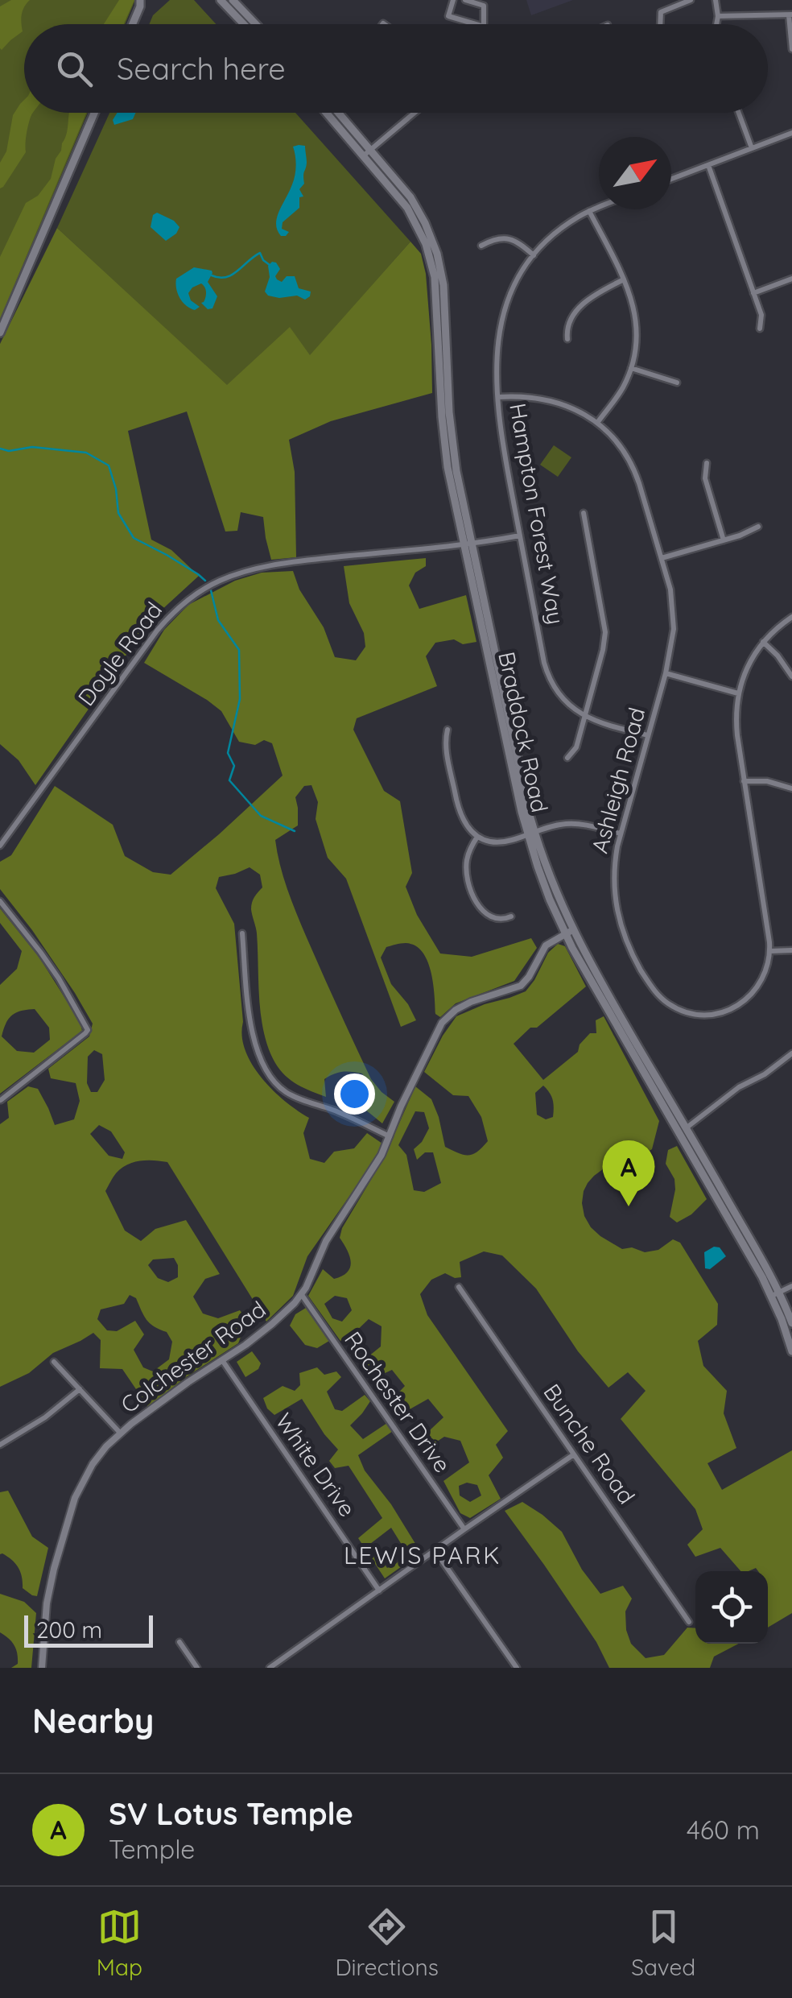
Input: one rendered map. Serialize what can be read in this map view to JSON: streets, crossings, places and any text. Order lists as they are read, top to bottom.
{
  "streets": {
    "main road": ["Braddock Road"],
    "street": [
      "Hampton Forest Way",
      "Doyle Road",
      "Ashleigh Road",
      "Colchester Road",
      "Rochester Drive",
      "Bunche Road",
      "White Drive"
    ]
  },
  "crossings": [
    ["Hampton Forest Way", "Doyle Road"],
    ["Hampton Forest Way", "Ashleigh Road"],
    ["Doyle Road", "Braddock Road"],
    ["Braddock Road", "Colchester Road"],
    ["Colchester Road", "Rochester Drive"],
    ["Colchester Road", "White Drive"]
  ],
  "districts": ["LEWIS PARK"],
  "scale_bar": "200 m",
  "north": "top right",
  "page": {
    "search": "Search here",
    "pins": "A",
    "scale": "200 m",
    "heading": "Nearby",
    "list": [
      {
        "mark": "A",
        "name": "SV Lotus Temple",
        "note": "Temple",
        "value": "460 m"
      }
    ],
    "nav": ["Map", "Directions", "Saved"]
  }
}
